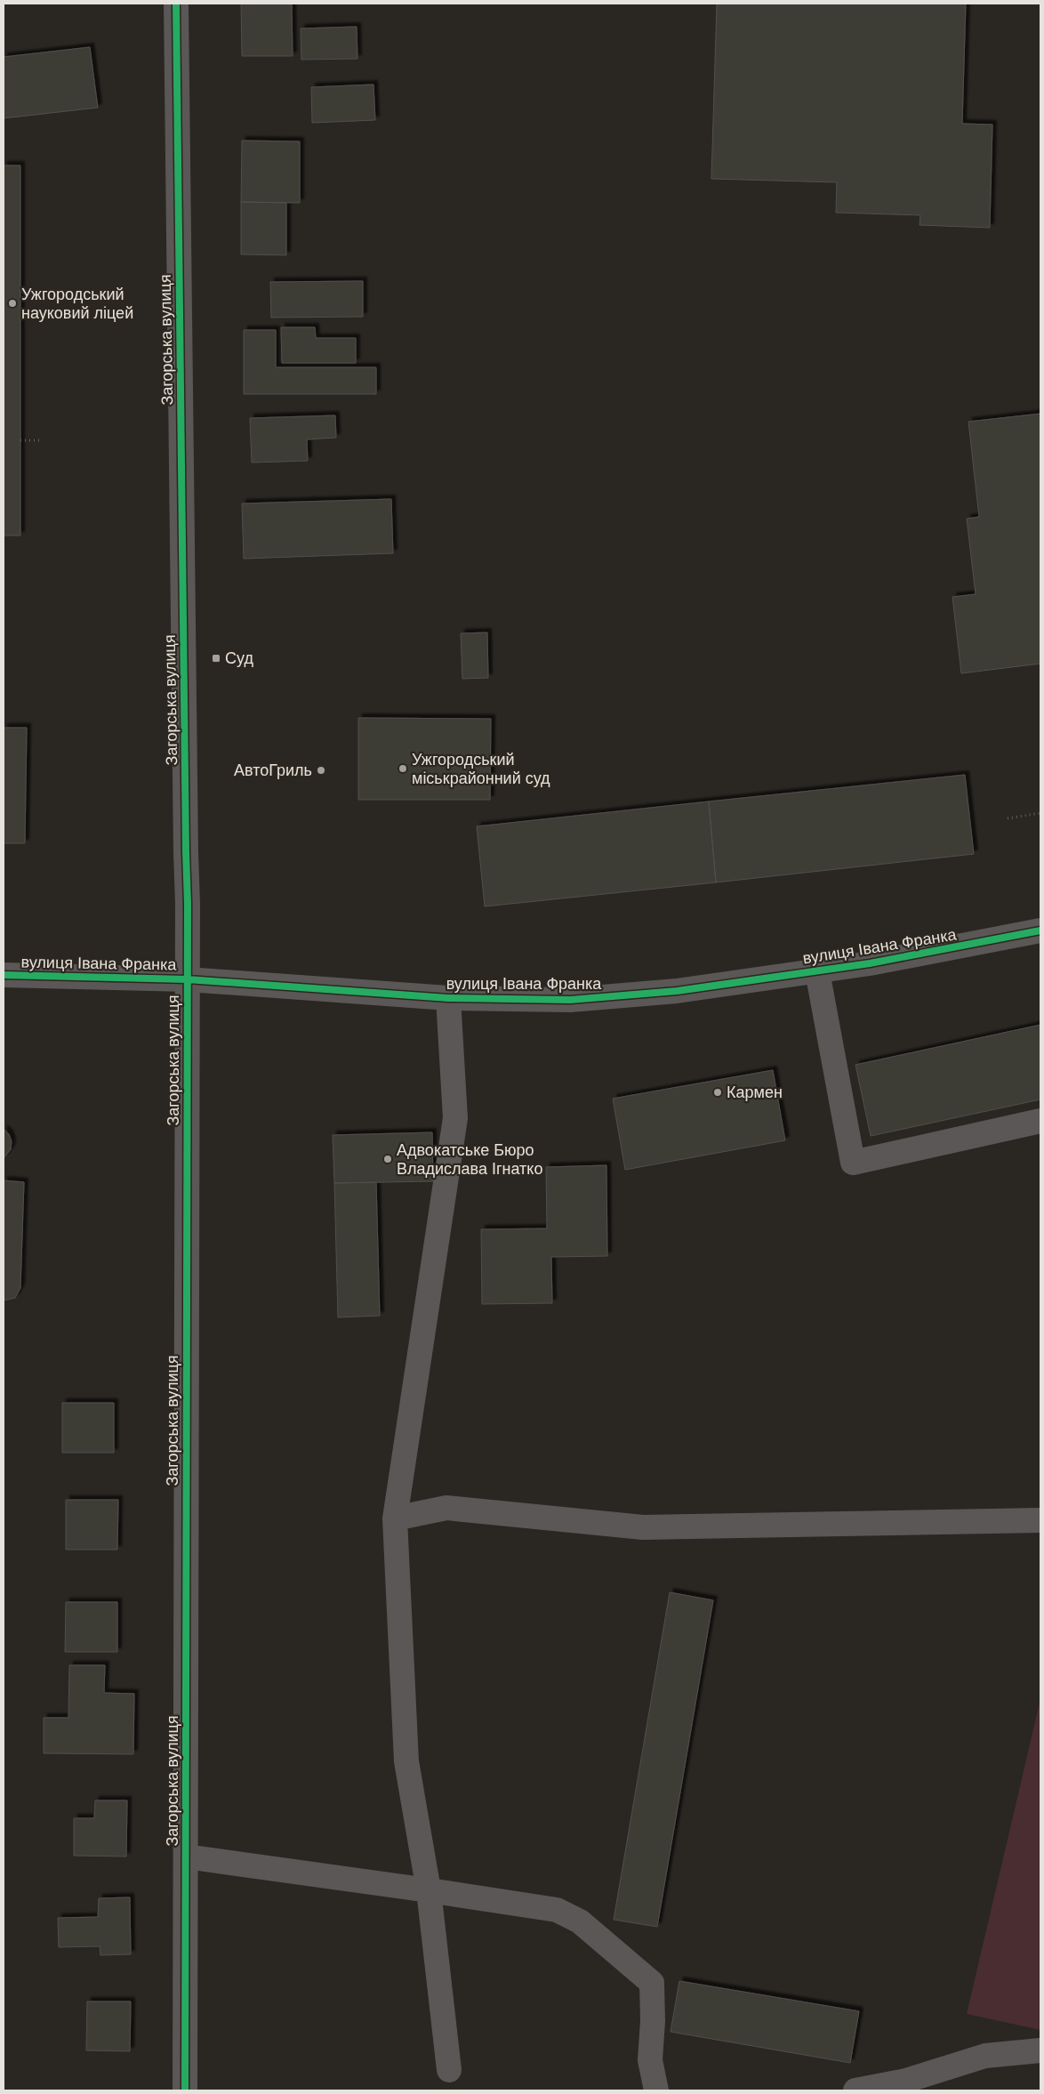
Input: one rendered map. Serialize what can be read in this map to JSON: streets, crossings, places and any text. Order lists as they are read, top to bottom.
{
  "streets": {
    "street": ["Загорська вулиця", "вулиця Івана Франка"]
  },
  "crossings": [
    ["Загорська вулиця", "вулиця Івана Франка"]
  ],
  "places": {
    "other": [
      "Ужгородський науковий ліцей",
      "Ужгородський міськрайонний суд",
      "АвтоГриль",
      "Кармен",
      "Адвокатське Бюро Владислава Ігнатко"
    ],
    "transit": ["Суд"]
  }
}
